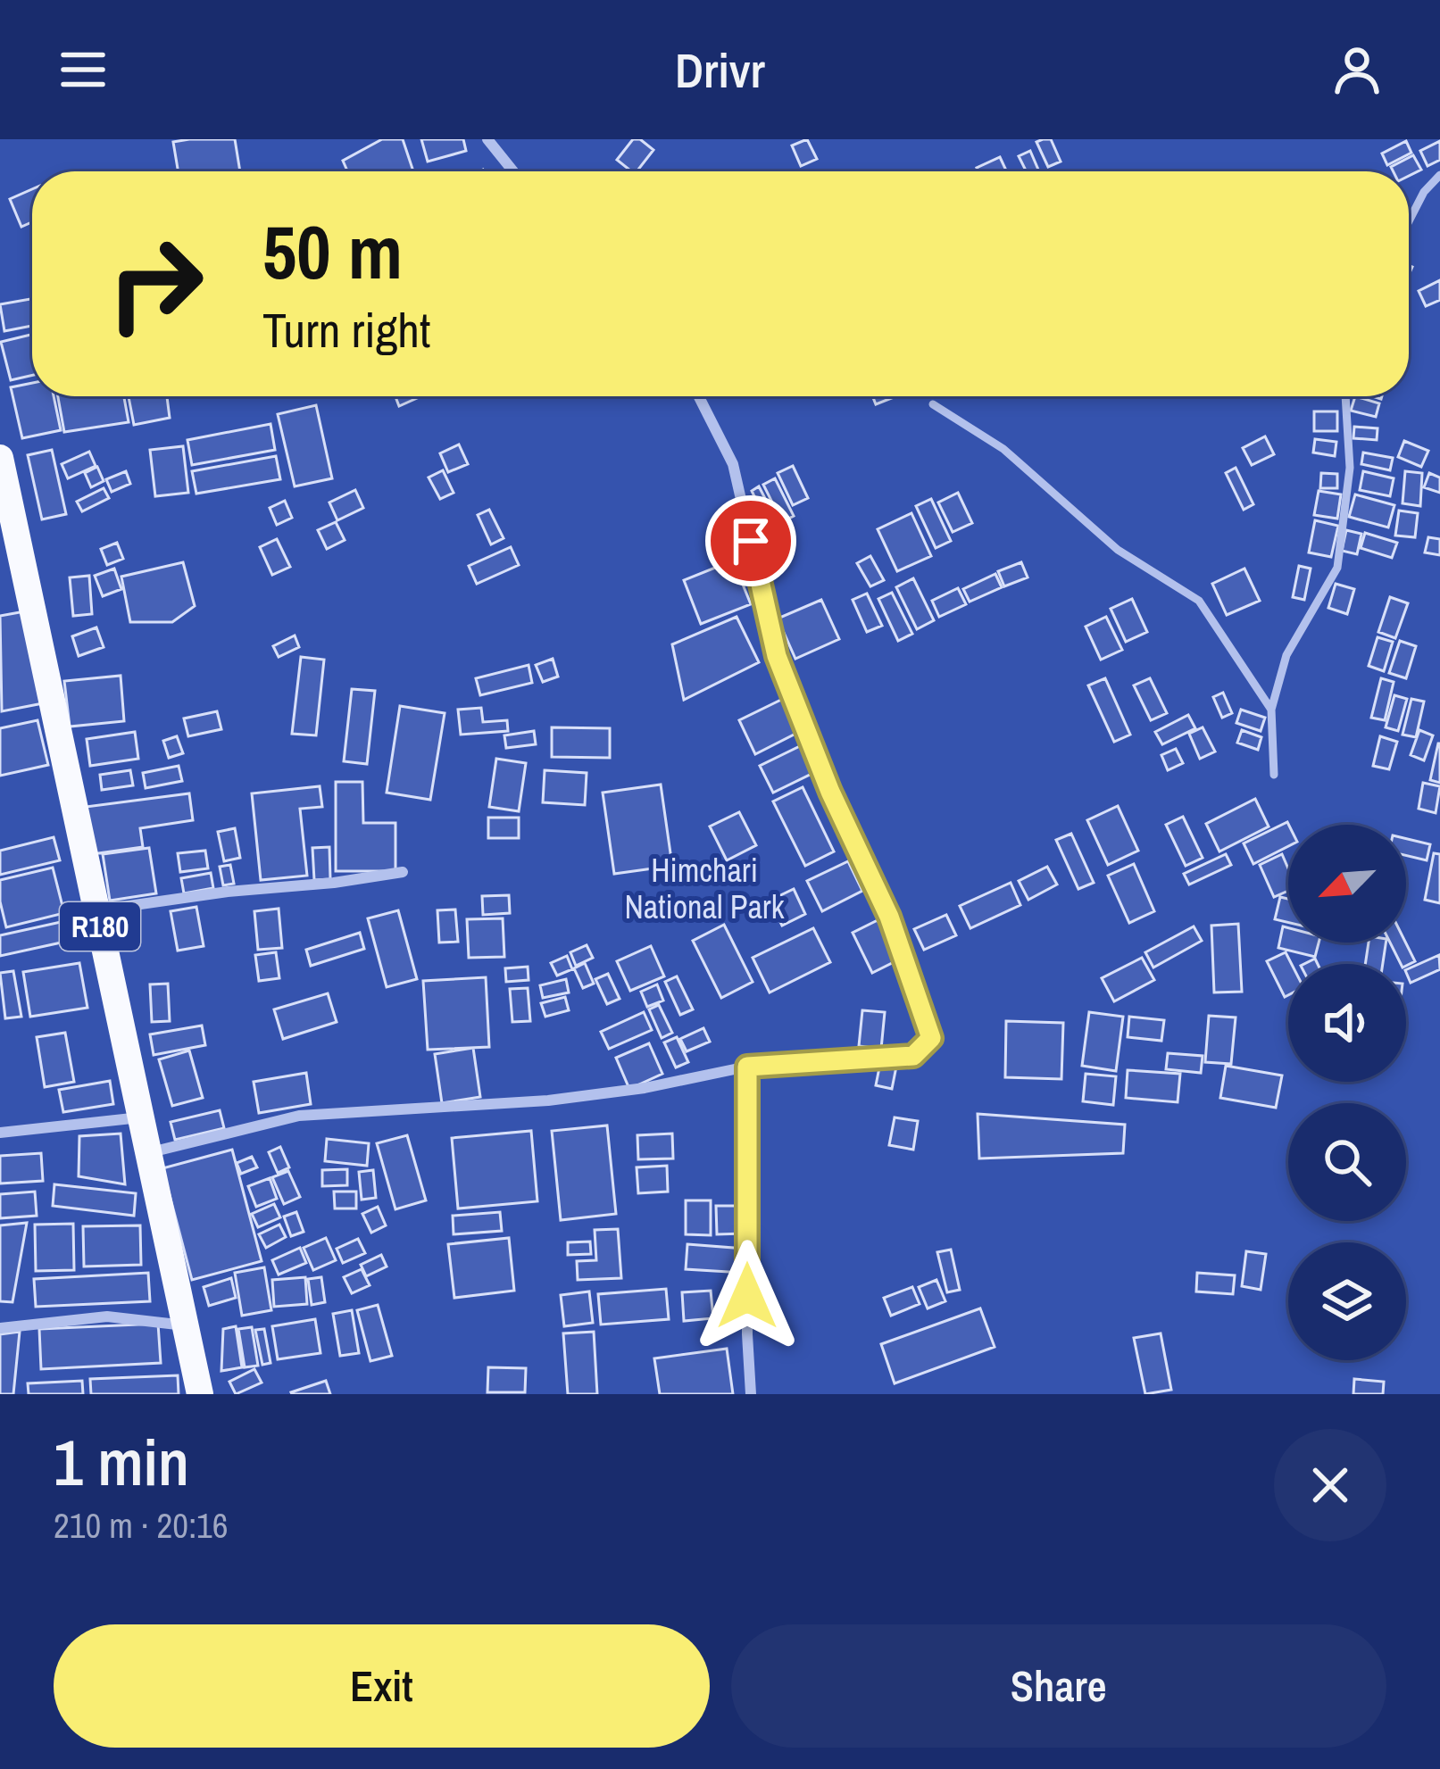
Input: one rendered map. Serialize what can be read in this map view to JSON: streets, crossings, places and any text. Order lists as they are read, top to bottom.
{
  "streets": {
    "main road": ["R180"]
  },
  "parks": ["Himchari National Park"],
  "north": "bottom left",
  "page": {
    "header": "Drivr",
    "turn": ["50 m", "Turn right"],
    "heading": ["1 min", "210 m · 20:16"],
    "buttons": ["Exit", "Share"]
  }
}
